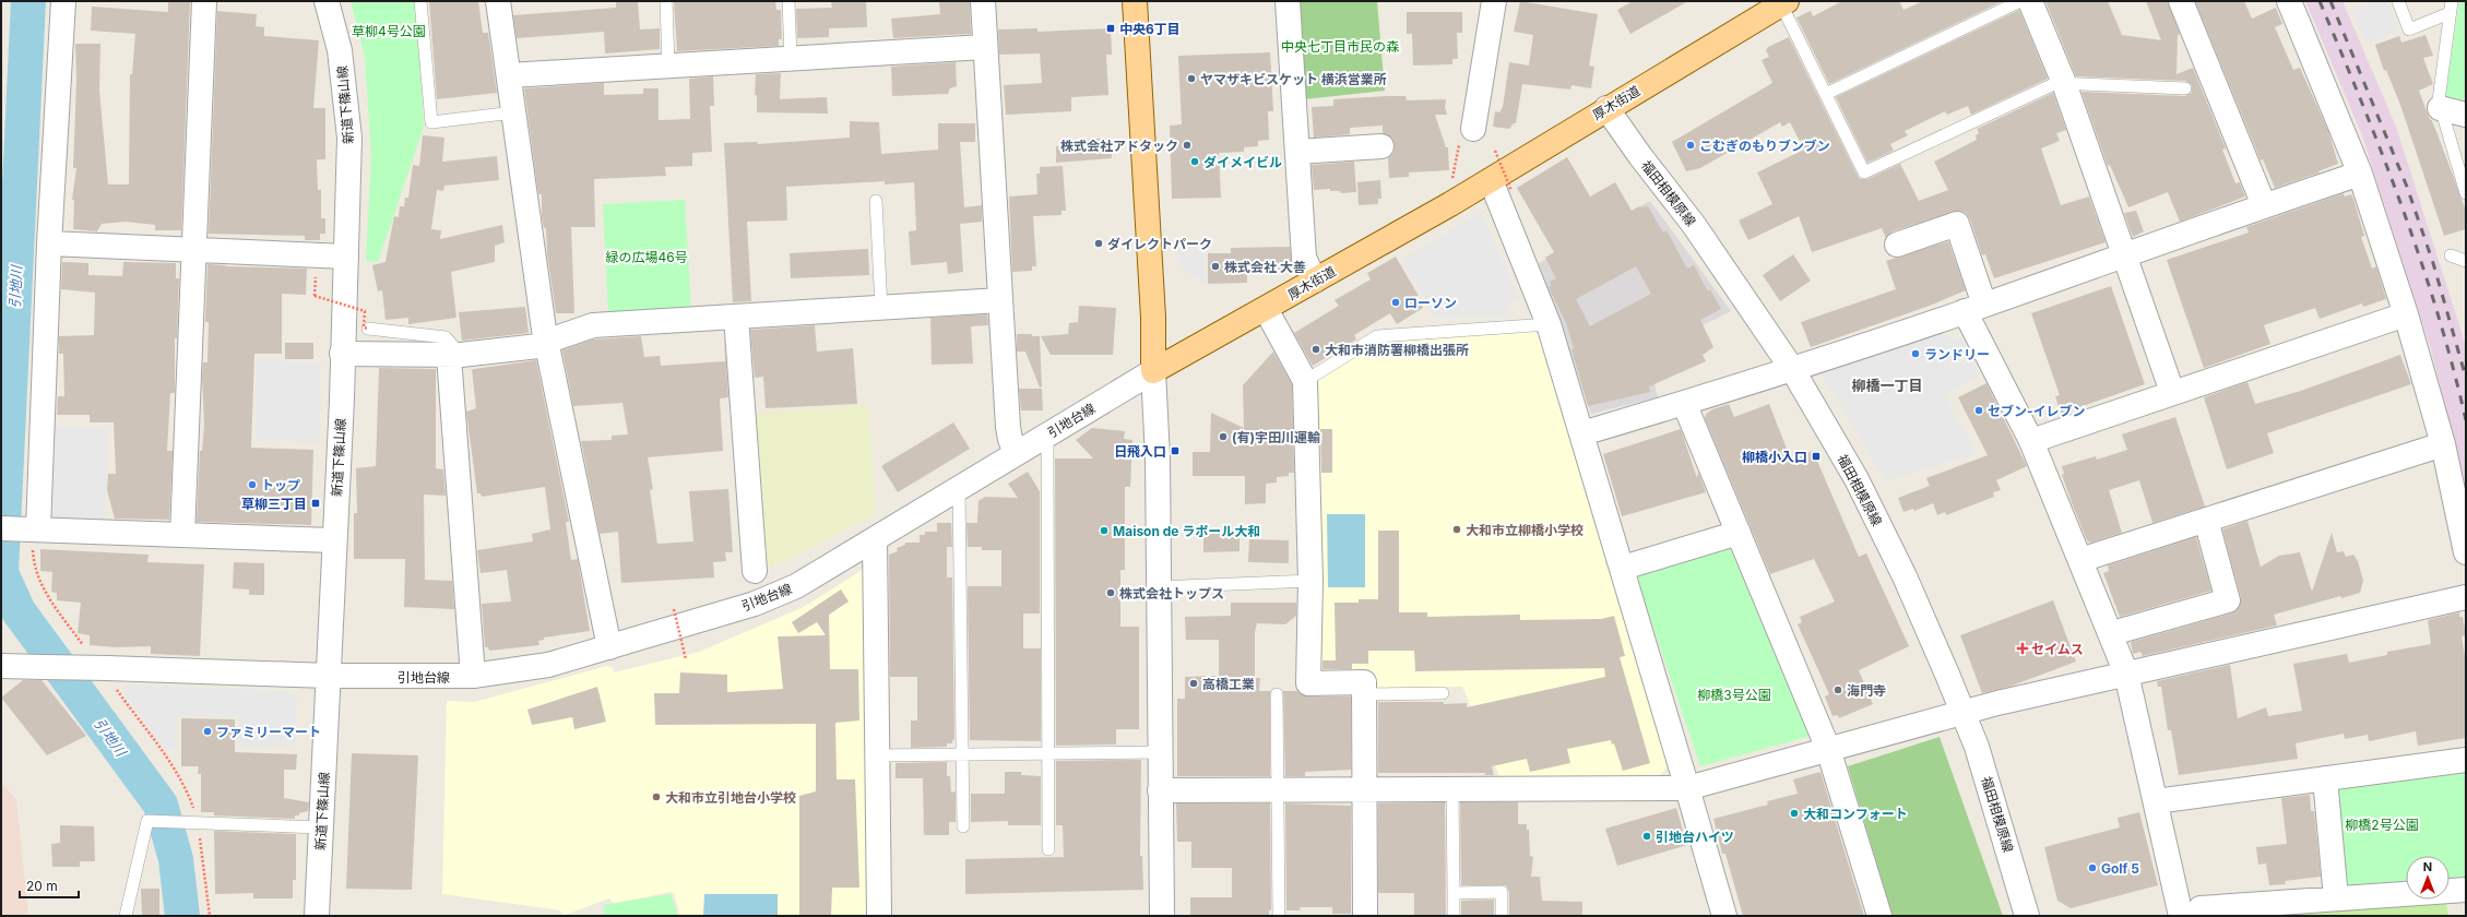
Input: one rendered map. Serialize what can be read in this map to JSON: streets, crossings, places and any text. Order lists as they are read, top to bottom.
{
  "streets": {
    "main road": ["厚木街道"],
    "street": ["新道下篠山線", "福田相模原線", "引地台線"]
  },
  "crossings": [
    ["厚木街道", "福田相模原線"],
    ["厚木街道", "引地台線"],
    ["新道下篠山線", "引地台線"]
  ],
  "districts": ["柳橋一丁目"],
  "water": ["引地川"],
  "parks": [
    "草柳4号公園",
    "中央七丁目市民の森",
    "緑の広場46号",
    "柳橋3号公園",
    "柳橋2号公園"
  ],
  "places": {
    "transit": [
      "中央6丁目",
      "日飛入口",
      "柳橋小入口",
      "草柳三丁目"
    ],
    "other": [
      "ヤマザキビスケット 横浜営業所",
      "株式会社アドタック",
      "こむぎのもりブンブン",
      "ダイメイビル",
      "ダイレクトパーク",
      "株式会社 大善",
      "ローソン",
      "大和市消防署柳橋出張所",
      "ランドリー",
      "セブン-イレブン",
      "(有)宇田川運輸",
      "トップ",
      "大和市立柳橋小学校",
      "Maison de ラポール大和",
      "株式会社トップス",
      "高橋工業",
      "海門寺",
      "ファミリーマート",
      "大和市立引地台小学校",
      "大和コンフォート",
      "引地台ハイツ",
      "Golf 5"
    ],
    "health": ["セイムス"]
  },
  "scale_bar": "20 m",
  "north": "top"
}
